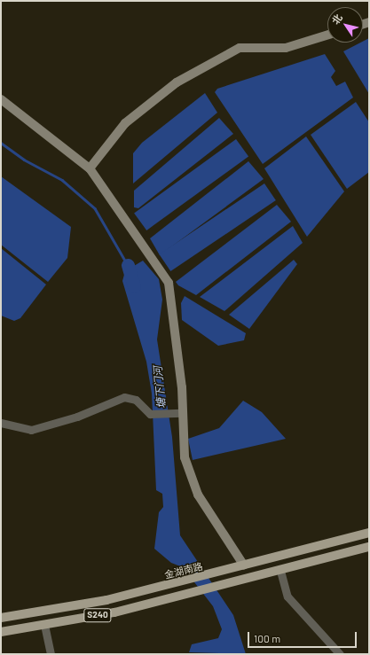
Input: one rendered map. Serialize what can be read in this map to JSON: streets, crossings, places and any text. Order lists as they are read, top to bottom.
{
  "streets": {
    "main road": ["金湖南路", "S240"]
  },
  "water": ["塘下门河"],
  "scale_bar": "100 m",
  "north": "top left"
}
